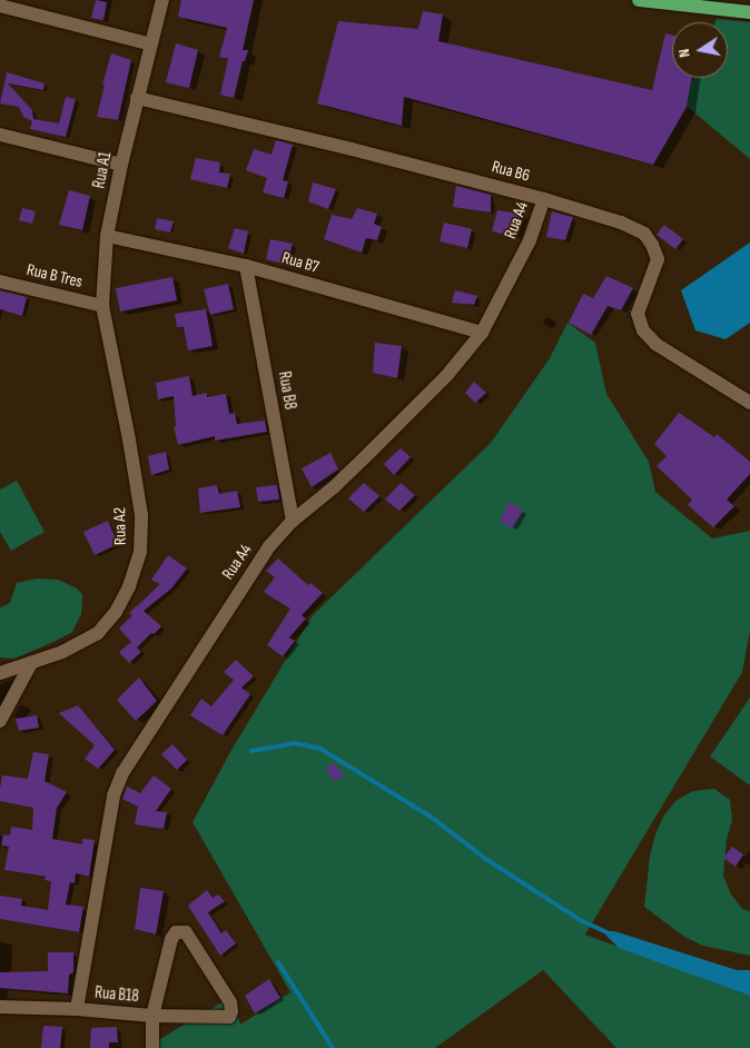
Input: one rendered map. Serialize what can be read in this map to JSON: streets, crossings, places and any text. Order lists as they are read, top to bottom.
{
  "streets": {
    "street": [
      "Rua A1",
      "Rua B6",
      "Rua A4",
      "Rua B7",
      "Rua B Tres",
      "Rua B8",
      "Rua A2",
      "Rua B18"
    ]
  },
  "crossings": [
    ["Rua A1", "Rua B6"],
    ["Rua A1", "Rua B7"],
    ["Rua A1", "Rua B Tres"],
    ["Rua A1", "Rua A2"],
    ["Rua B6", "Rua A4"],
    ["Rua A4", "Rua B7"],
    ["Rua A4", "Rua B8"],
    ["Rua A4", "Rua B18"],
    ["Rua B7", "Rua B8"],
    ["Rua B Tres", "Rua A2"]
  ],
  "north": "left"
}
